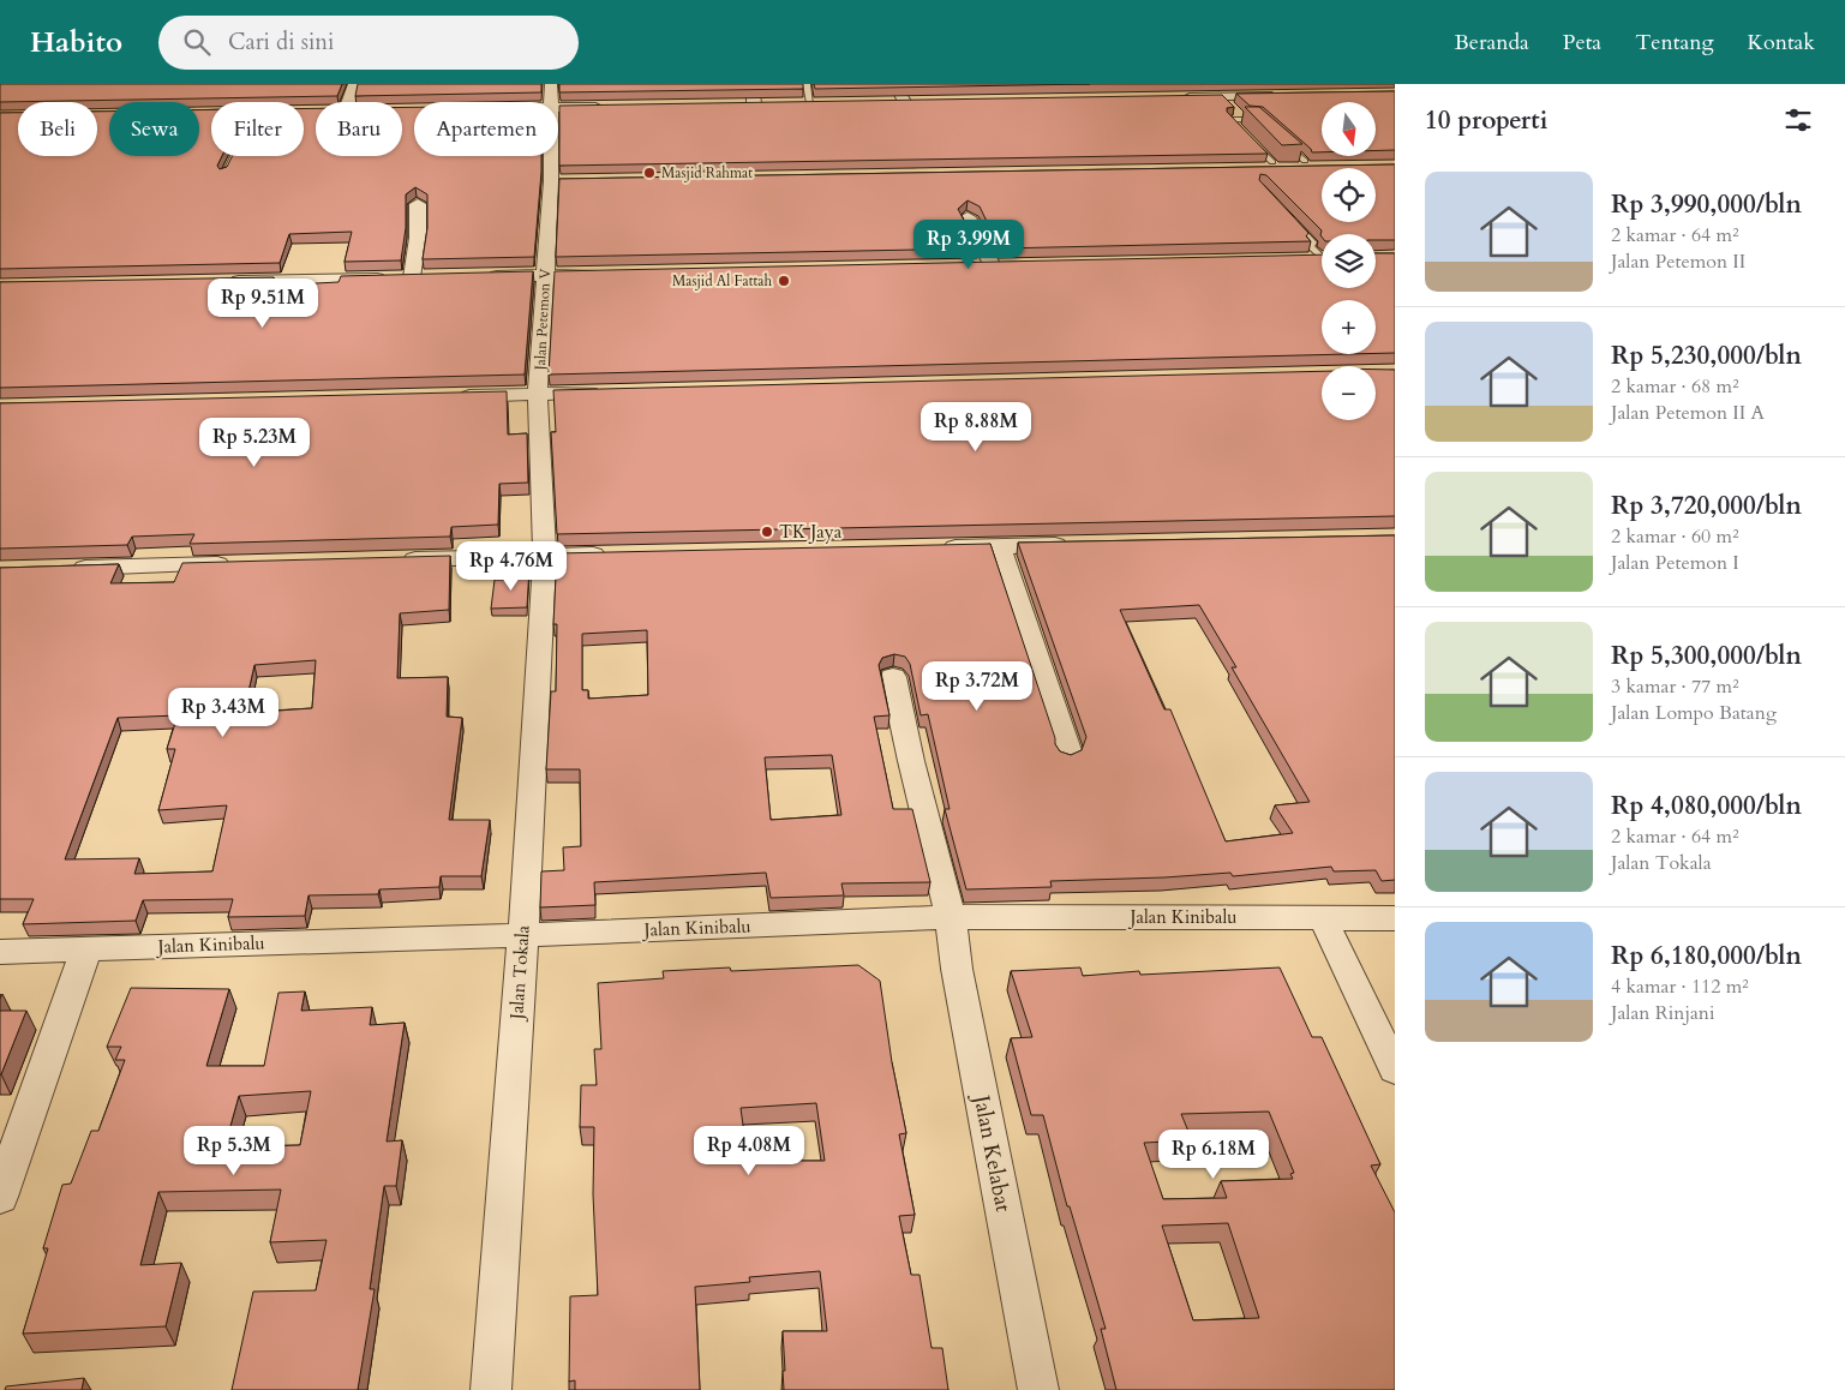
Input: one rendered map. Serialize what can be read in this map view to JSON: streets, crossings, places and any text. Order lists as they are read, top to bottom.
{
  "streets": {
    "street": [
      "Jalan Petemon V",
      "Jalan Kinibalu",
      "Jalan Tokala",
      "Jalan Kelabat"
    ]
  },
  "crossings": [
    ["Jalan Petemon V", "Jalan Tokala"],
    ["Jalan Kinibalu", "Jalan Tokala"],
    ["Jalan Kinibalu", "Jalan Kelabat"]
  ],
  "places": ["Masjid Rahmat", "Masjid Al Fattah", "TK Jaya"],
  "north": "bottom",
  "page": {
    "header": "Habito",
    "search": "Cari di sini",
    "nav": [
      "Beranda",
      "Peta",
      "Tentang",
      "Kontak"
    ],
    "heading": "10 properti",
    "map_buttons": ["+", "−"],
    "chip": [
      "Beli",
      "Sewa",
      "Filter",
      "Baru",
      "Apartemen"
    ],
    "list": [
      {
        "name": "Rp 3,990,000/bln",
        "note": "2 kamar · 64 m² · Jalan Petemon II"
      },
      {
        "name": "Rp 5,230,000/bln",
        "note": "2 kamar · 68 m² · Jalan Petemon II A"
      },
      {
        "name": "Rp 3,720,000/bln",
        "note": "2 kamar · 60 m² · Jalan Petemon I"
      },
      {
        "name": "Rp 5,300,000/bln",
        "note": "3 kamar · 77 m² · Jalan Lompo Batang"
      },
      {
        "name": "Rp 4,080,000/bln",
        "note": "2 kamar · 64 m² · Jalan Tokala"
      },
      {
        "name": "Rp 6,180,000/bln",
        "note": "4 kamar · 112 m² · Jalan Rinjani"
      }
    ],
    "price": [
      "Rp 3.99M",
      "Rp 9.51M",
      "Rp 8.88M",
      "Rp 5.23M",
      "Rp 4.76M",
      "Rp 3.72M",
      "Rp 3.43M",
      "Rp 5.3M",
      "Rp 4.08M",
      "Rp 6.18M"
    ]
  }
}
